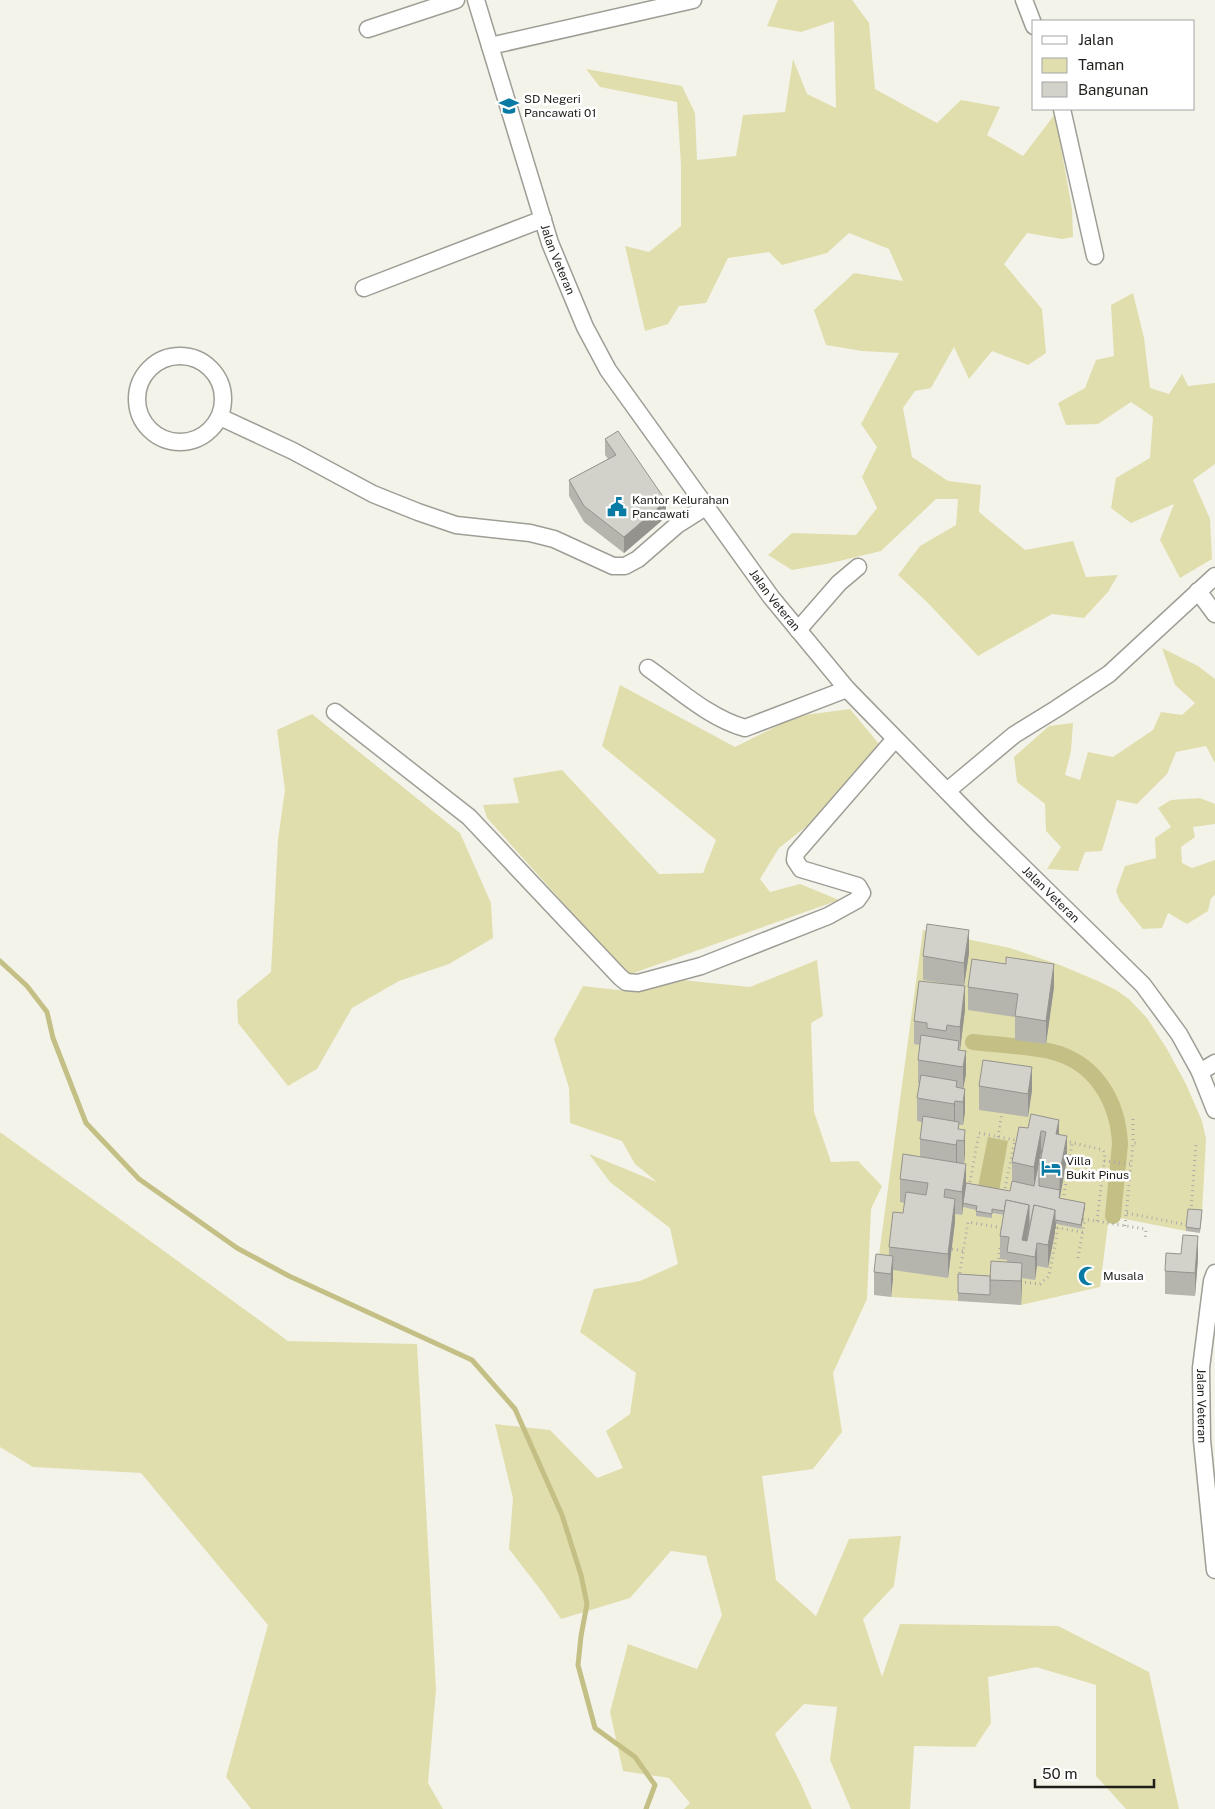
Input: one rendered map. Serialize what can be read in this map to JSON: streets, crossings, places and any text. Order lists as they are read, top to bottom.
{
  "streets": {
    "street": ["Jalan Veteran"]
  },
  "places": {
    "school or university": ["SD Negeri Pancawati 01"],
    "public building": ["Kantor Kelurahan Pancawati"],
    "hotel": ["Villa Bukit Pinus"],
    "mosque": ["Musala"]
  },
  "legend": ["Jalan", "Taman", "Bangunan"],
  "scale_bar": "50 m"
}
